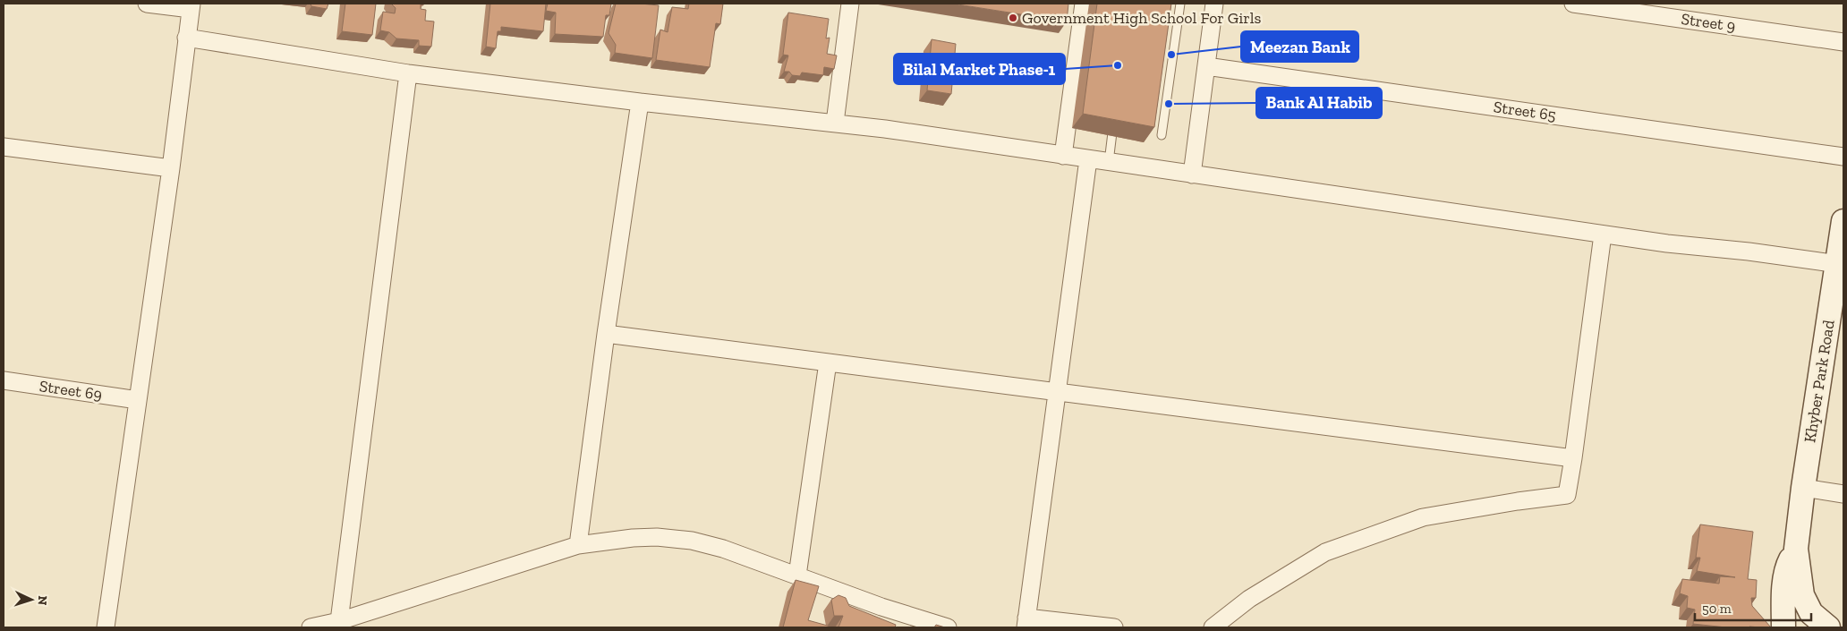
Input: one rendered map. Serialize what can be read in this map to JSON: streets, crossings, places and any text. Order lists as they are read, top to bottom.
{
  "streets": {
    "street": [
      "Street 9",
      "Street 65",
      "Khyber Park Road",
      "Street 69"
    ]
  },
  "places": [
    "Government High School For Girls",
    "Meezan Bank",
    "Bilal Market Phase-1",
    "Bank Al Habib"
  ],
  "scale_bar": "50 m",
  "north": "right"
}
